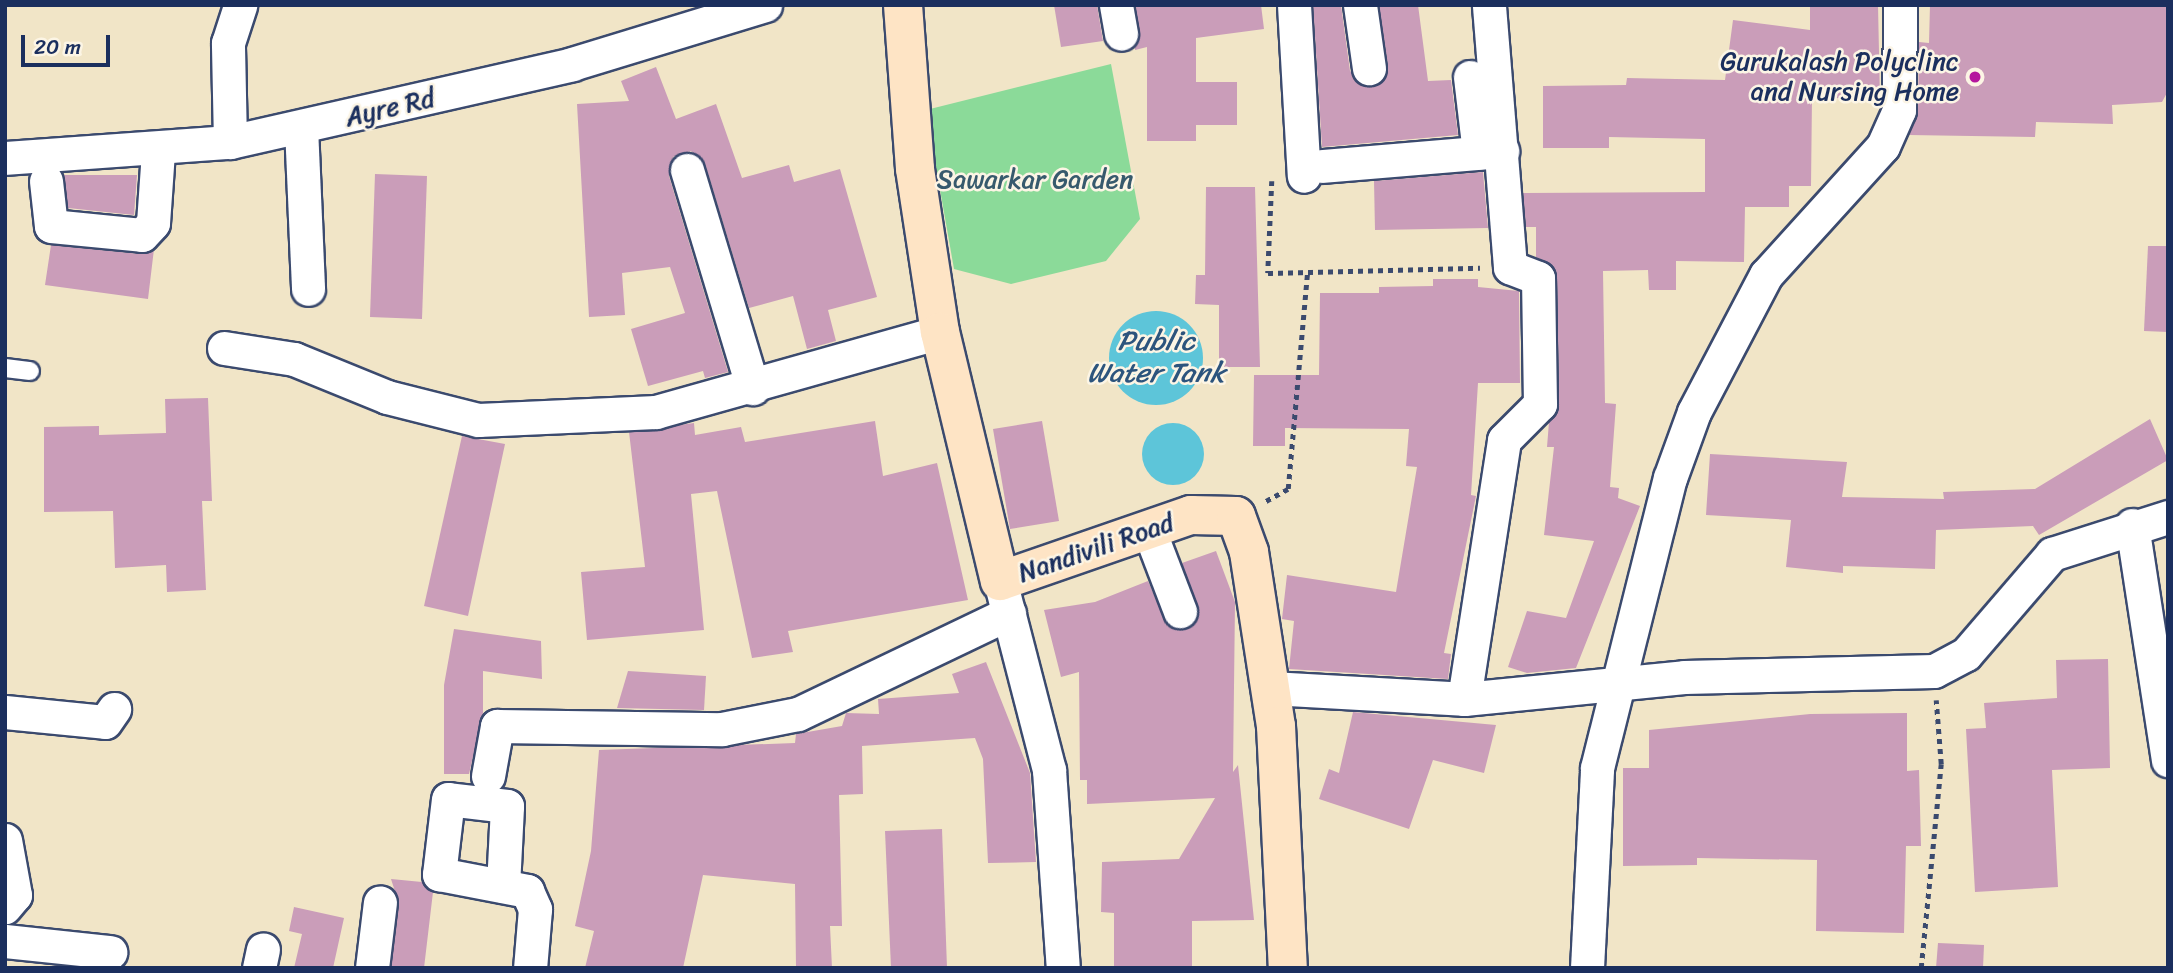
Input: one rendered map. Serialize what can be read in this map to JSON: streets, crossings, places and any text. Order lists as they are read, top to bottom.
{
  "streets": {
    "street": ["Ayre Rd", "Nandivili Road"]
  },
  "water": ["Public Water Tank"],
  "parks": ["Sawarkar Garden"],
  "places": ["Gurukalash Polyclinc and Nursing Home"],
  "scale_bar": "20 m"
}
